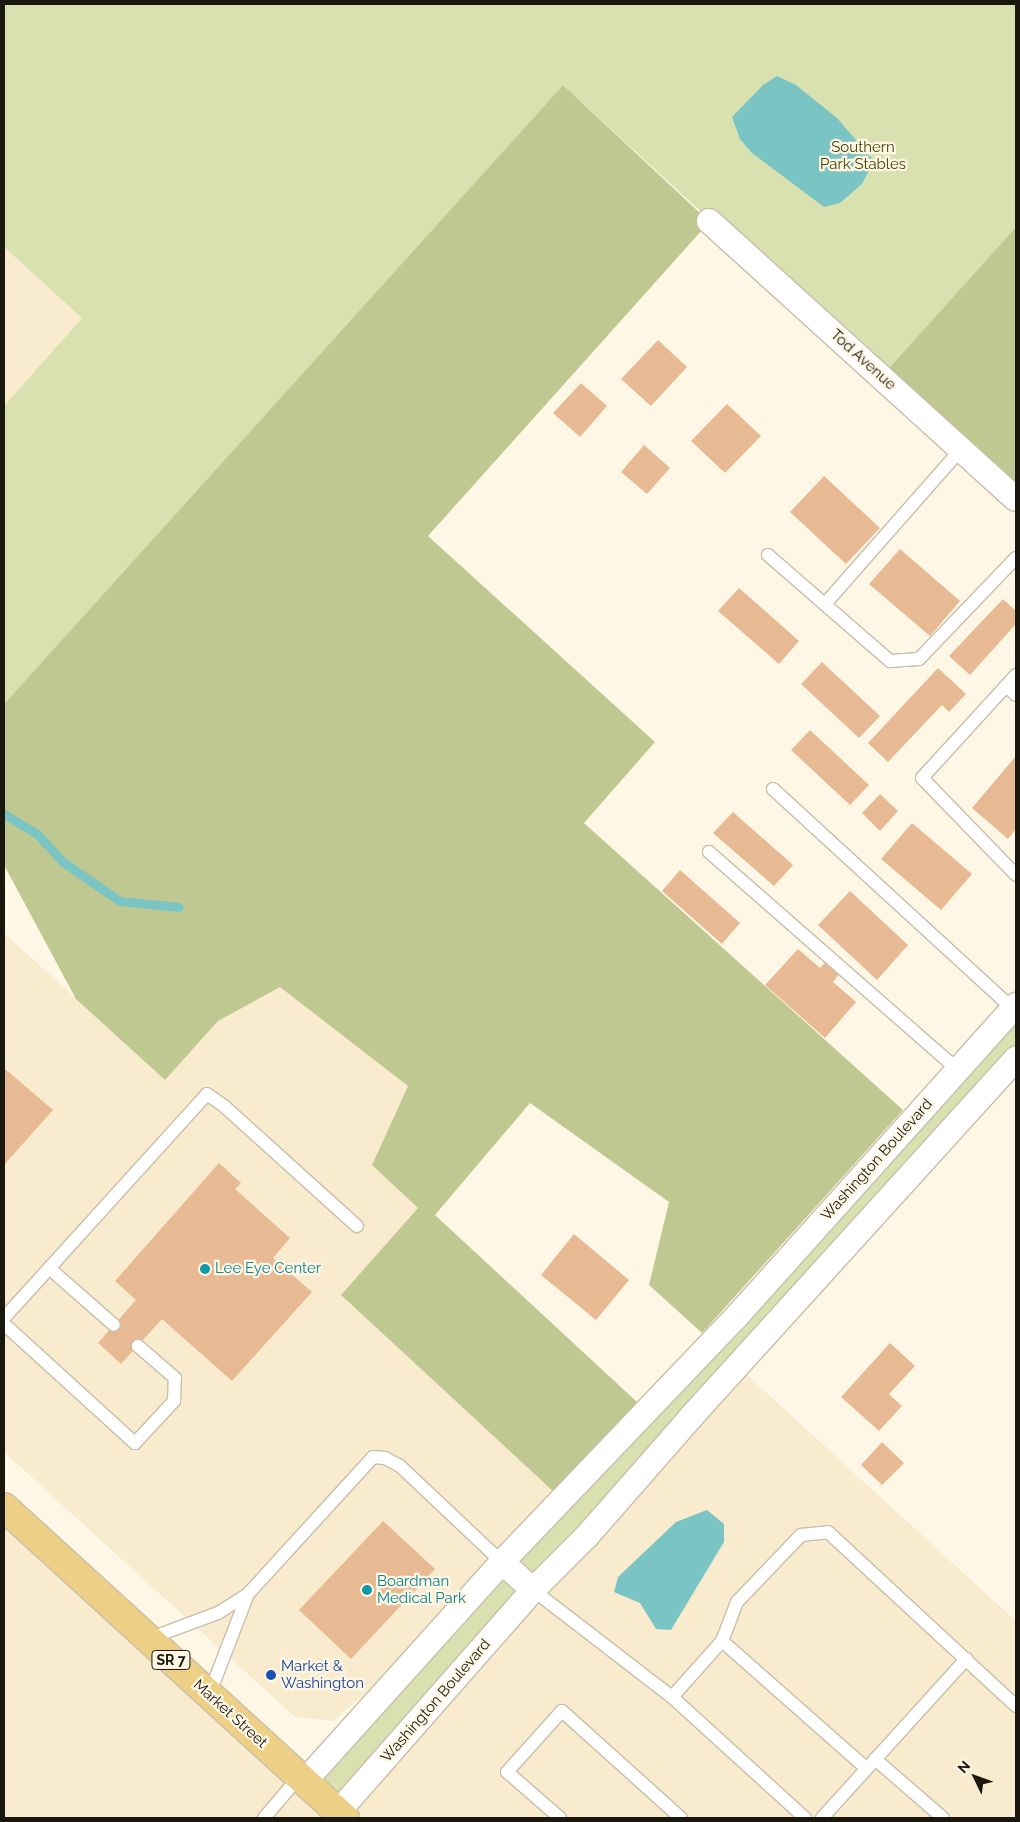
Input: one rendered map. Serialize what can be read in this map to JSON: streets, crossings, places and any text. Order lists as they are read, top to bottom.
{
  "streets": {
    "main road": ["SR 7", "Market Street"],
    "street": ["Tod Avenue", "Washington Boulevard"]
  },
  "crossings": [
    ["Washington Boulevard", "Market Street"]
  ],
  "parks": ["Southern Park Stables"],
  "places": ["Lee Eye Center", "Boardman Medical Park", "Market & Washington"],
  "north": "top left"
}
